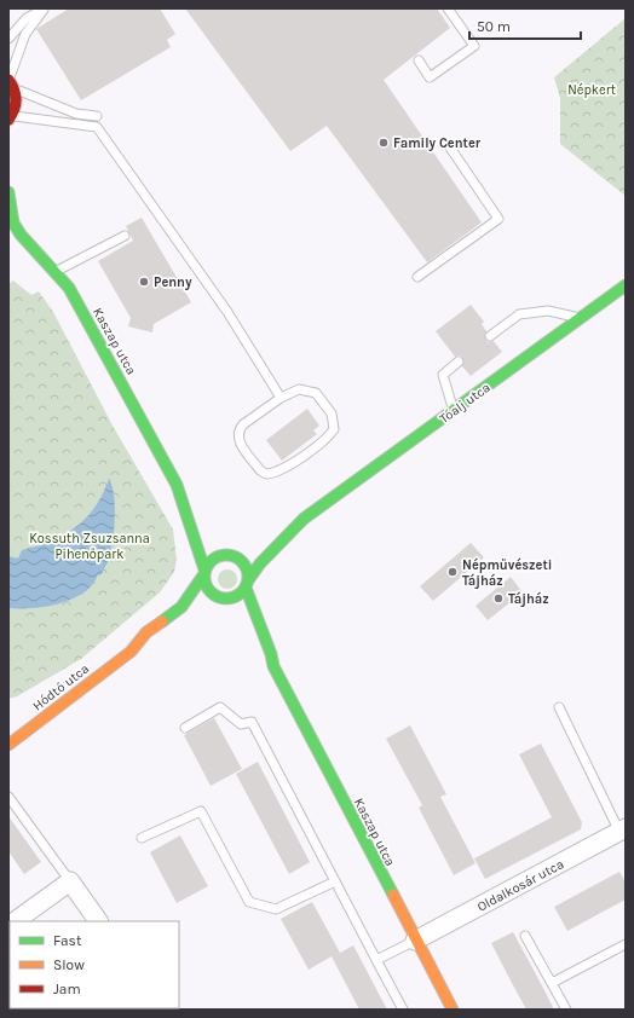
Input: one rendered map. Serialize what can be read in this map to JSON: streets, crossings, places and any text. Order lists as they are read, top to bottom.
{
  "streets": {
    "street": [
      "Kaszap utca",
      "Tóalj utca",
      "Hódtó utca",
      "Oldalkosár utca"
    ]
  },
  "crossings": [
    ["Kaszap utca", "Tóalj utca"],
    ["Kaszap utca", "Hódtó utca"],
    ["Kaszap utca", "Oldalkosár utca"],
    ["Tóalj utca", "Hódtó utca"]
  ],
  "parks": ["Népkert", "Kossuth Zsuzsanna Pihenőpark"],
  "places": [
    "Family Center",
    "Penny",
    "Népművészeti Tájház",
    "Tájház"
  ],
  "legend": ["Fast", "Slow", "Jam"],
  "scale_bar": "50 m"
}
